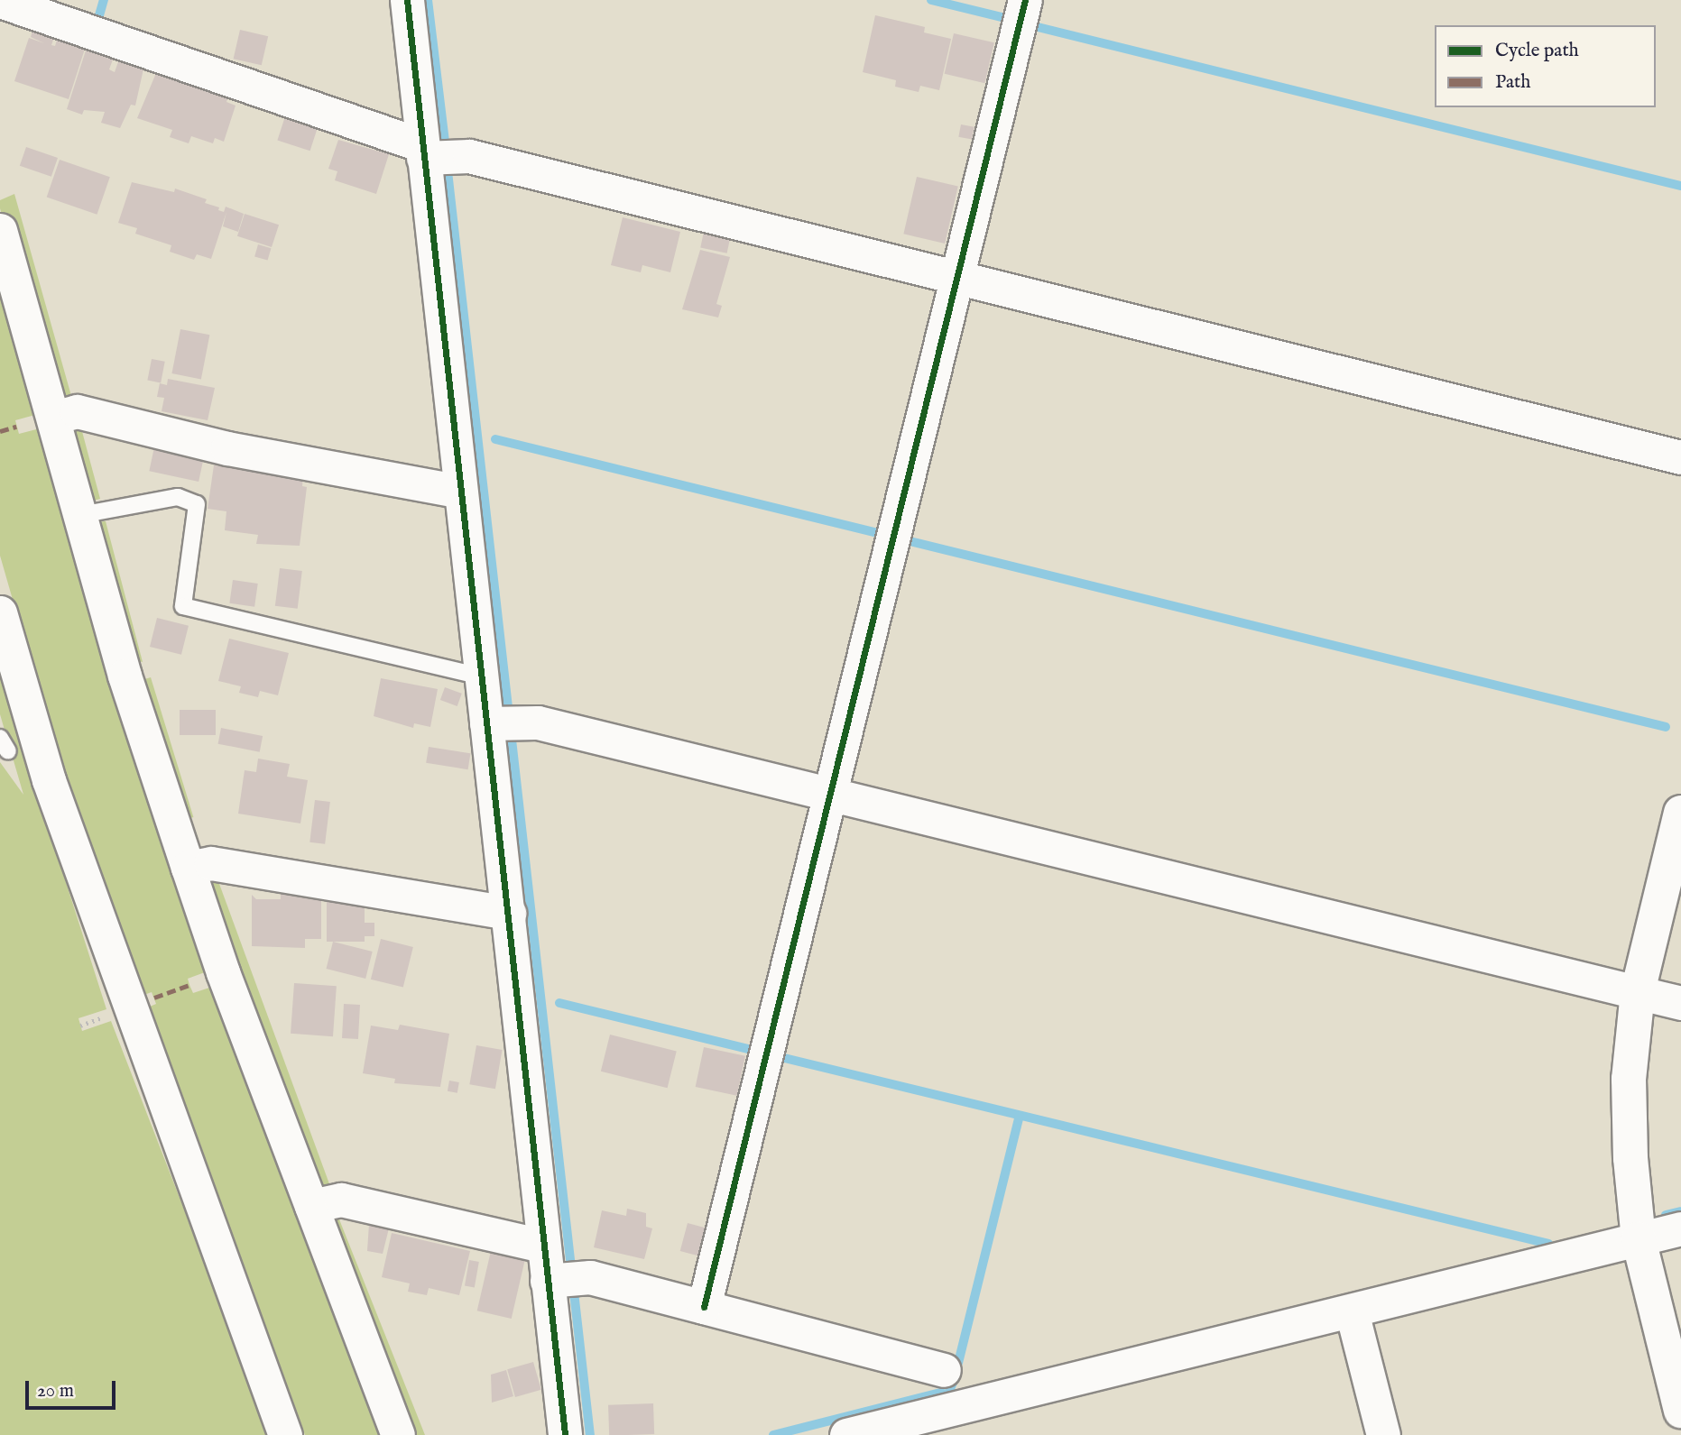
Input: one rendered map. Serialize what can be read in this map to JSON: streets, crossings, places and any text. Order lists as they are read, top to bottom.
{
  "legend": ["Cycle path", "Path"],
  "scale_bar": "20 m"
}
